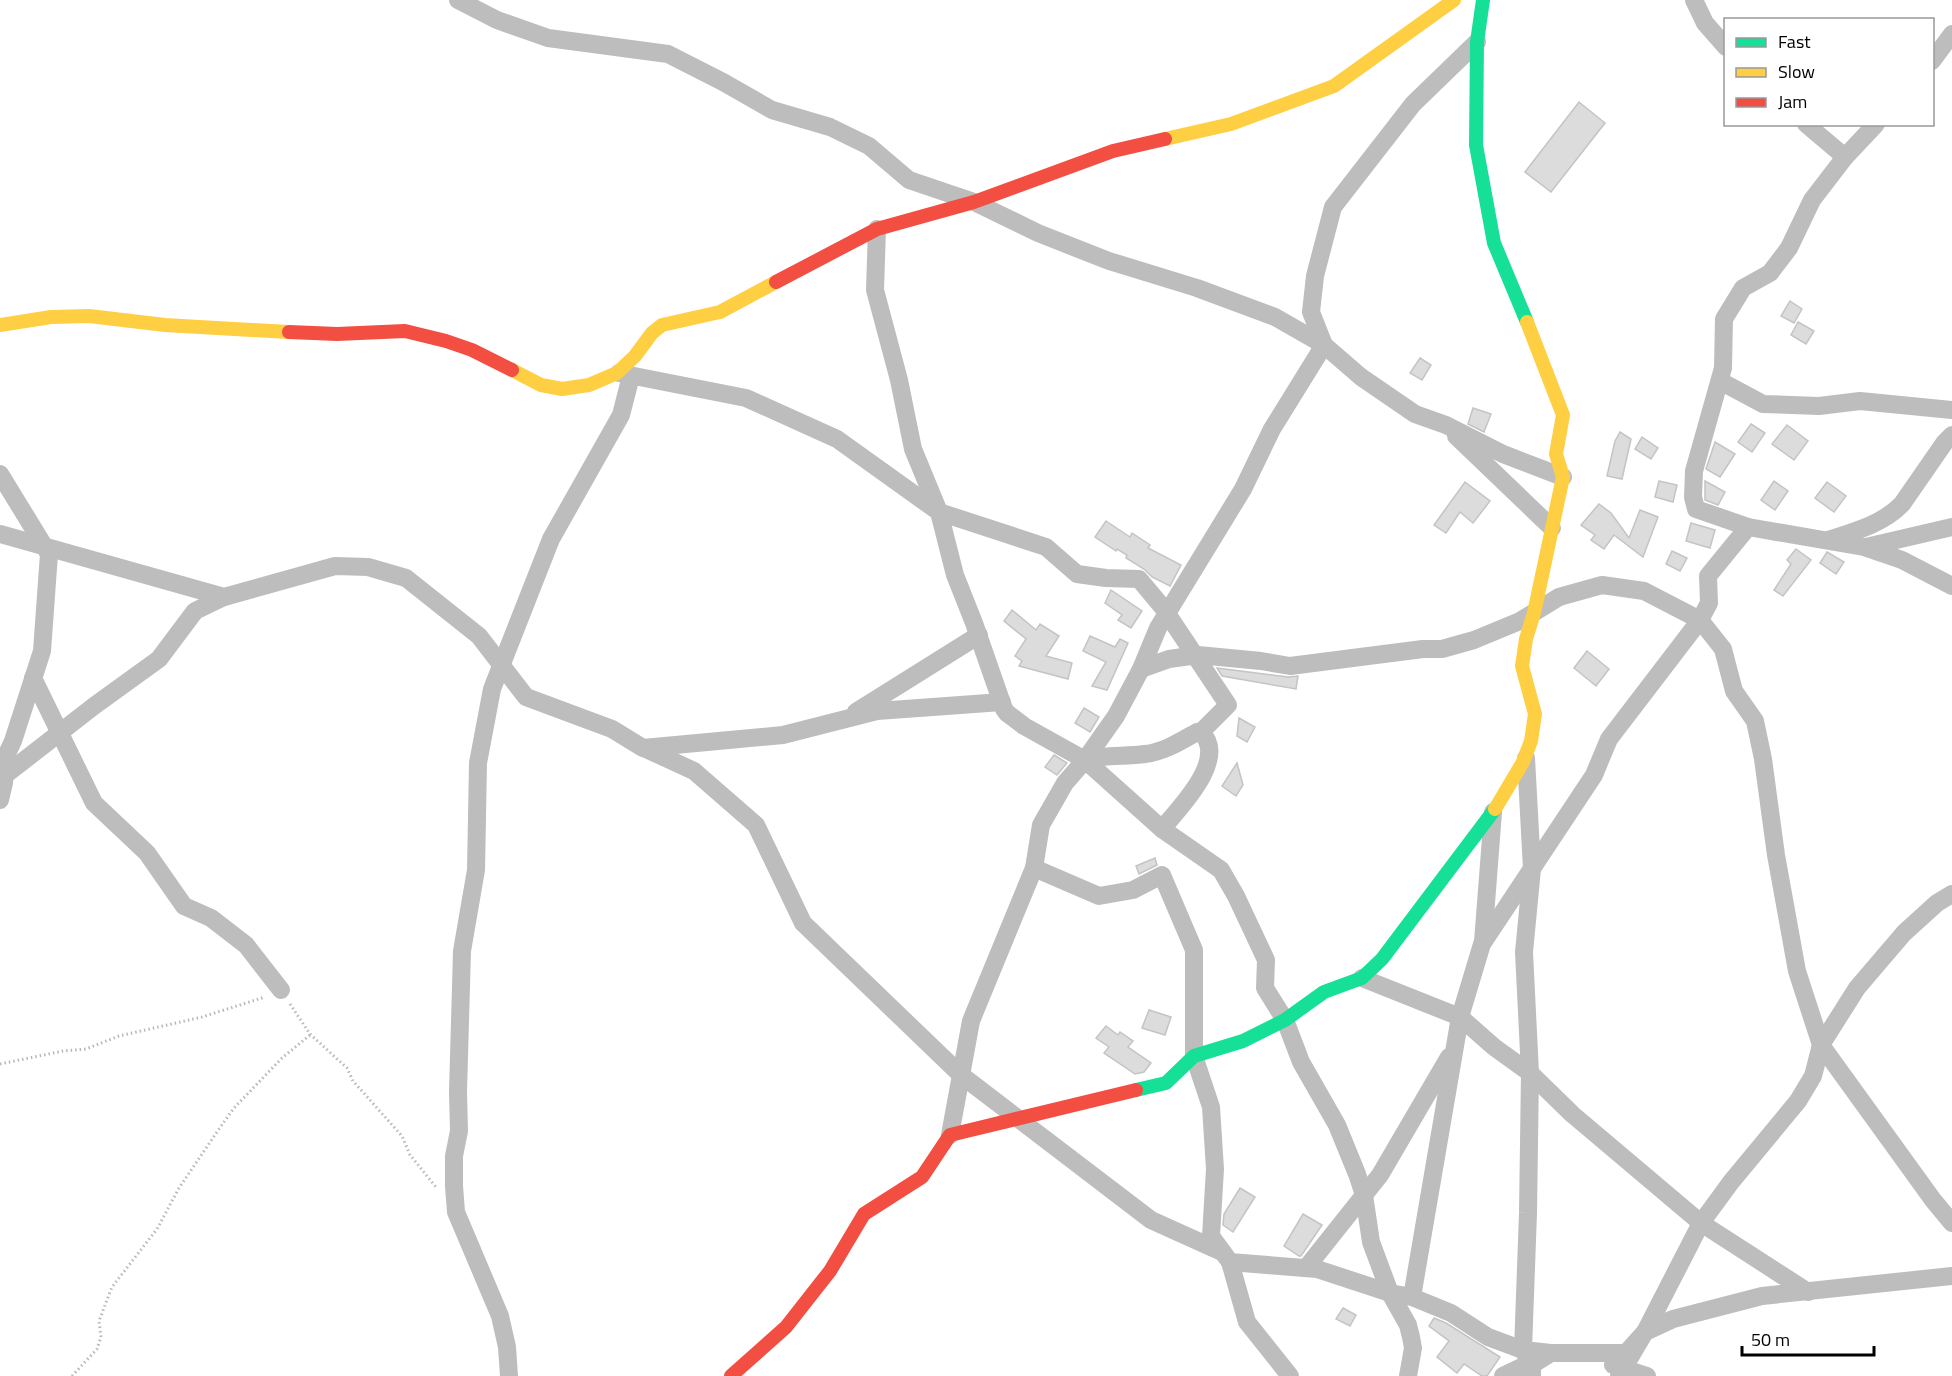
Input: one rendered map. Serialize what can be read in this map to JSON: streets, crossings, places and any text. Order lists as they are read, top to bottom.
{
  "legend": ["Fast", "Slow", "Jam"],
  "scale_bar": "50 m"
}
